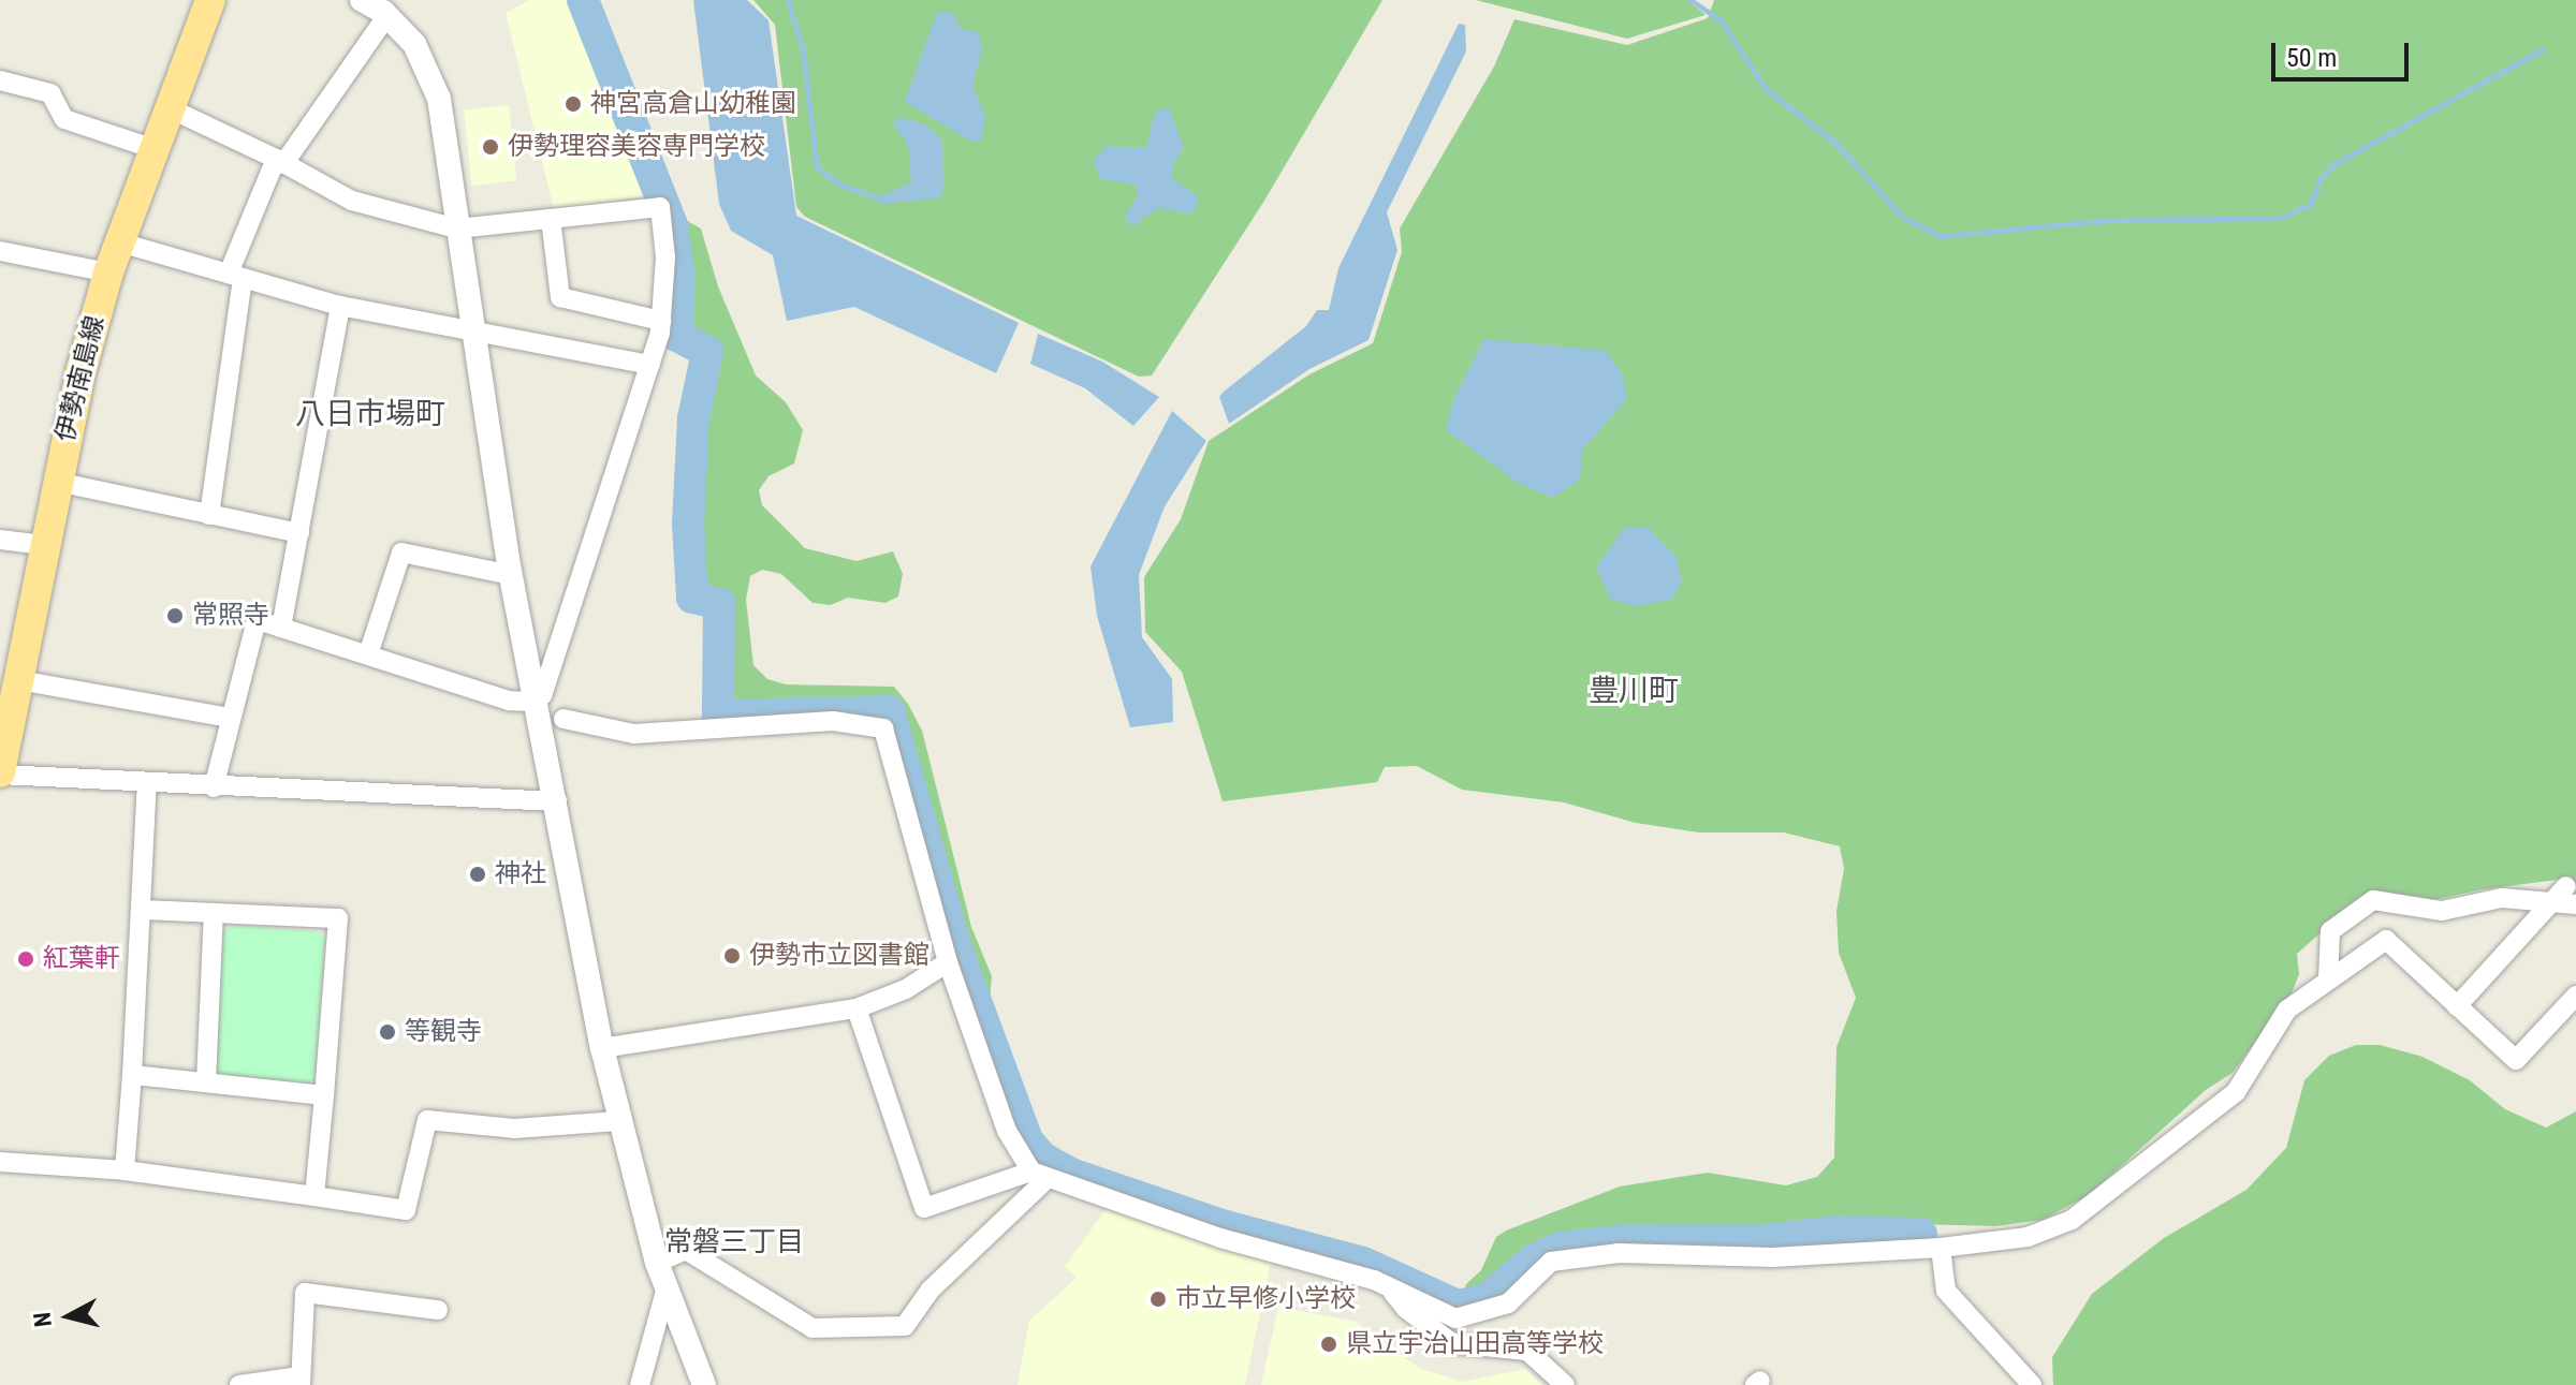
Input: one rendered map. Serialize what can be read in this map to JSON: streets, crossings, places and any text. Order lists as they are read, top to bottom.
{
  "streets": {
    "main road": ["伊勢南島線"]
  },
  "districts": ["八日市場町", "豊川町", "常磐三丁目"],
  "places": [
    "神宮高倉山幼稚園",
    "伊勢理容美容専門学校",
    "常照寺",
    "神社",
    "伊勢市立図書館",
    "紅葉軒",
    "等観寺",
    "市立早修小学校",
    "県立宇治山田高等学校"
  ],
  "scale_bar": "50 m",
  "north": "left"
}
